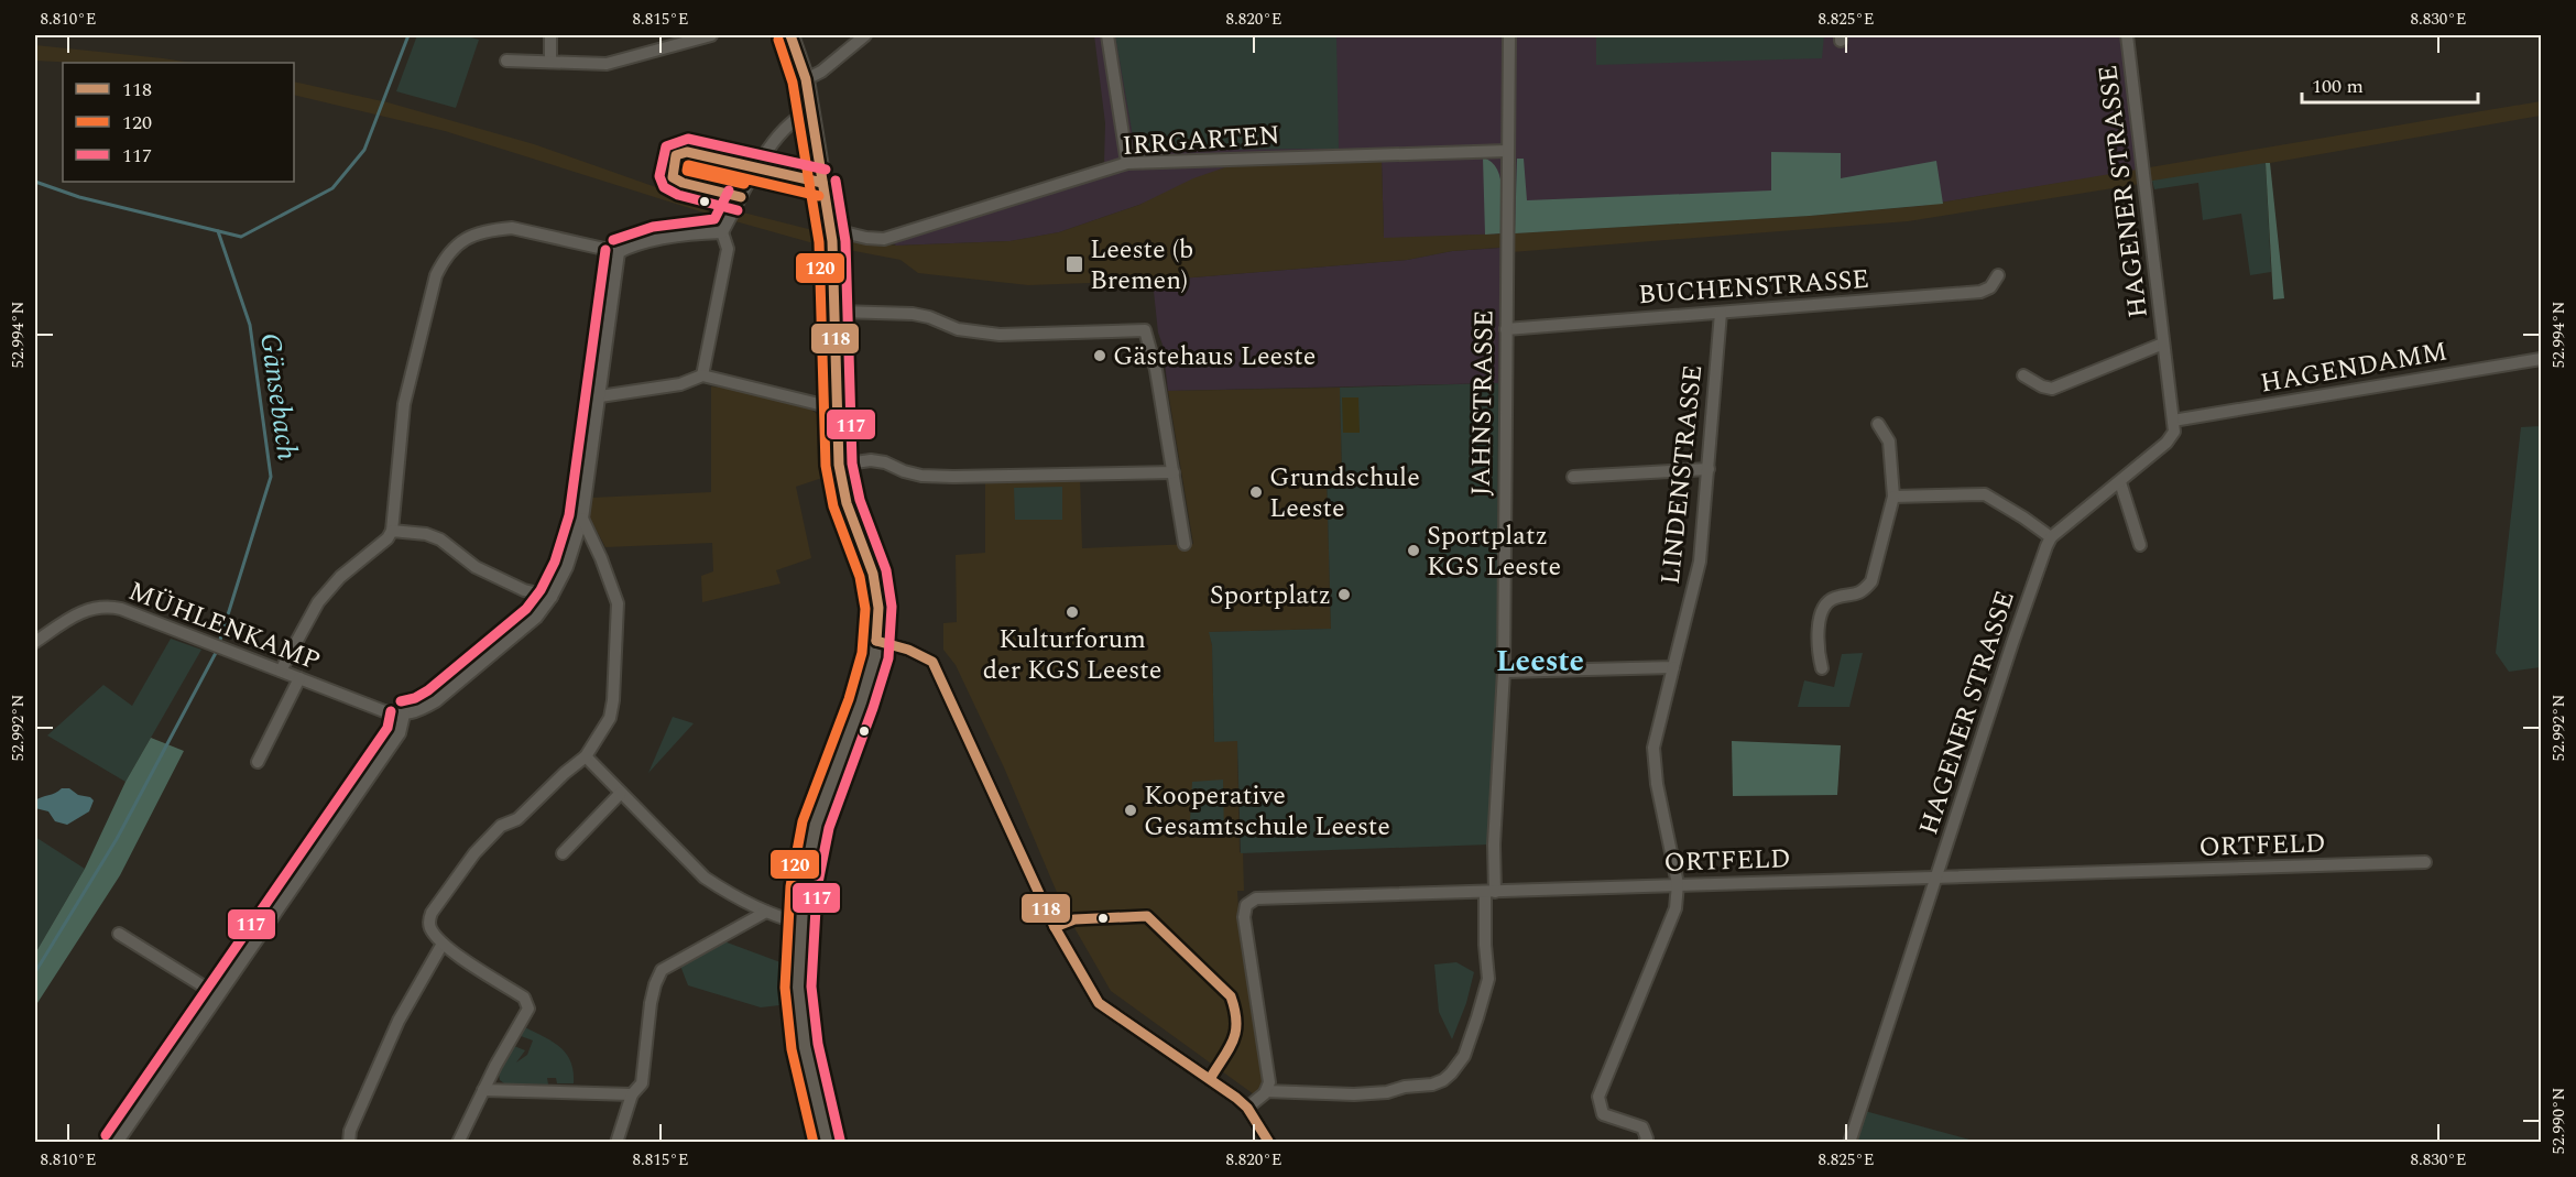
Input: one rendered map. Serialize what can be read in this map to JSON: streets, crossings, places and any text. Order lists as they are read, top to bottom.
{
  "streets": {
    "street": [
      "IRRGARTEN",
      "HAGENER STRASSE",
      "BUCHENSTRASSE",
      "HAGENDAMM",
      "JAHNSTRASSE",
      "LINDENSTRASSE",
      "MÜHLENKAMP",
      "ORTFELD"
    ]
  },
  "crossings": [
    ["IRRGARTEN", "JAHNSTRASSE"],
    ["HAGENER STRASSE", "HAGENDAMM"],
    ["HAGENER STRASSE", "ORTFELD"],
    ["BUCHENSTRASSE", "JAHNSTRASSE"],
    ["BUCHENSTRASSE", "LINDENSTRASSE"],
    ["JAHNSTRASSE", "ORTFELD"],
    ["LINDENSTRASSE", "ORTFELD"]
  ],
  "districts": ["Leeste"],
  "water": ["Gänsebach"],
  "places": {
    "transit": ["Leeste (b Bremen)"],
    "other": [
      "Gästehaus Leeste",
      "Grundschule Leeste",
      "Sportplatz KGS Leeste",
      "Sportplatz",
      "Kulturforum der KGS Leeste",
      "Kooperative Gesamtschule Leeste"
    ]
  },
  "lines": ["transit line 118", "transit line 120", "transit line 117"],
  "legend": ["118", "120", "117"],
  "scale_bar": "100 m",
  "coordinates": [
    "8.810°E",
    "8.815°E",
    "8.820°E",
    "8.825°E",
    "8.830°E",
    "52.994°N",
    "52.992°N",
    "52.990°N"
  ]
}
